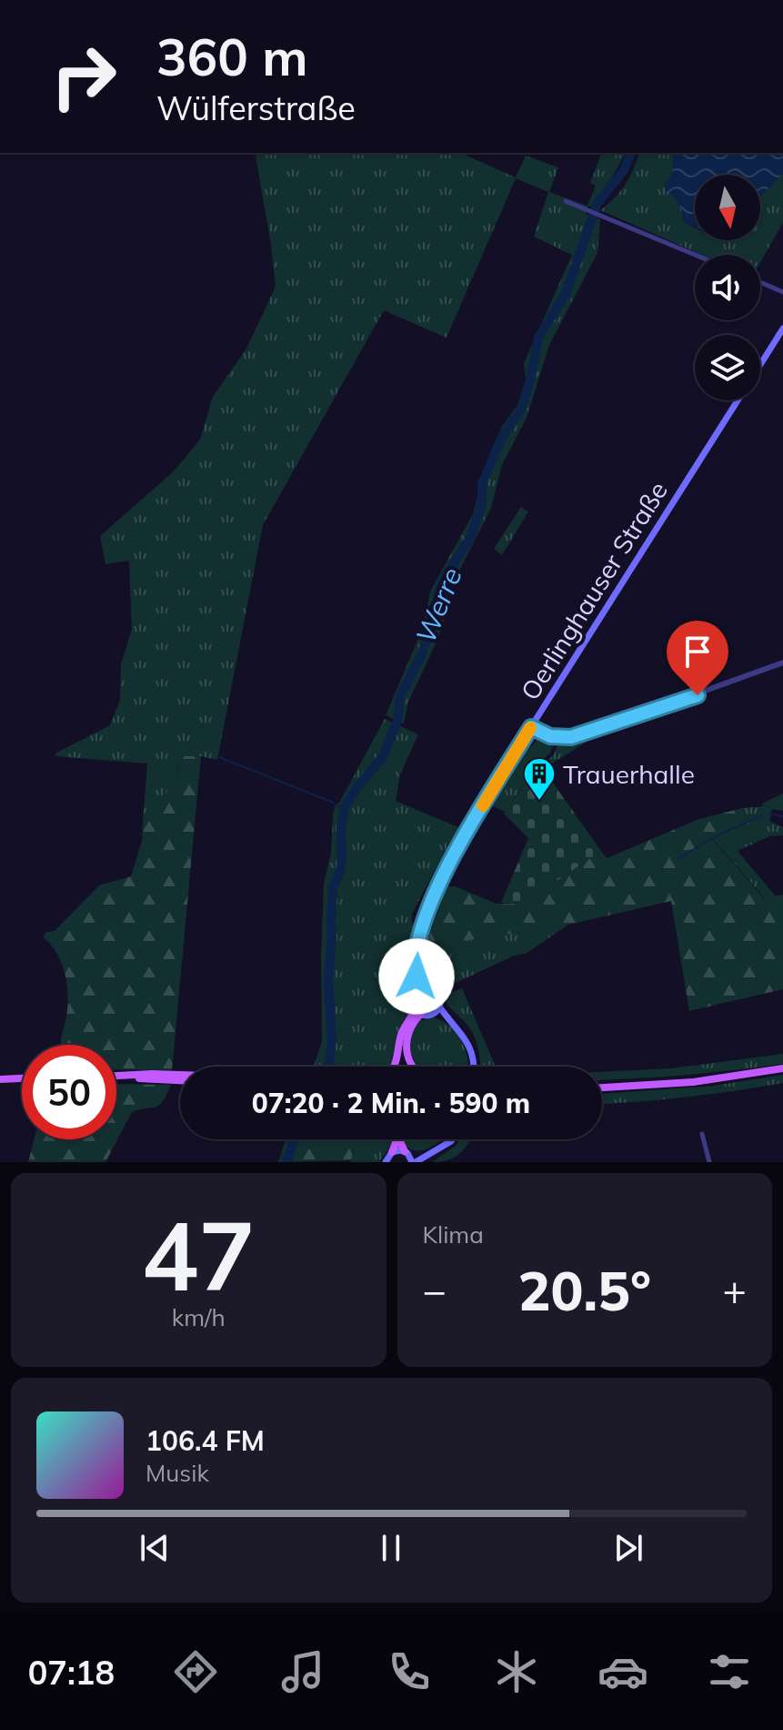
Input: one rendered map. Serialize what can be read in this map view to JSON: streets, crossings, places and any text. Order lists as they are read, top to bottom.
{
  "streets": {
    "main road": ["Oerlinghauser Straße"]
  },
  "water": ["Werre"],
  "places": {
    "building": ["Trauerhalle"]
  },
  "north": "bottom",
  "page": {
    "turn": ["360 m", "Wülferstraße"],
    "limit": "50",
    "trip": "07:20 · 2 Min. · 590 m",
    "tile": [
      ["47", "km/h"],
      "Klima"
    ],
    "heat": ["−", "20.5°", "+"],
    "song": ["106.4 FM", "Musik"],
    "tabs": "07:18"
  }
}
